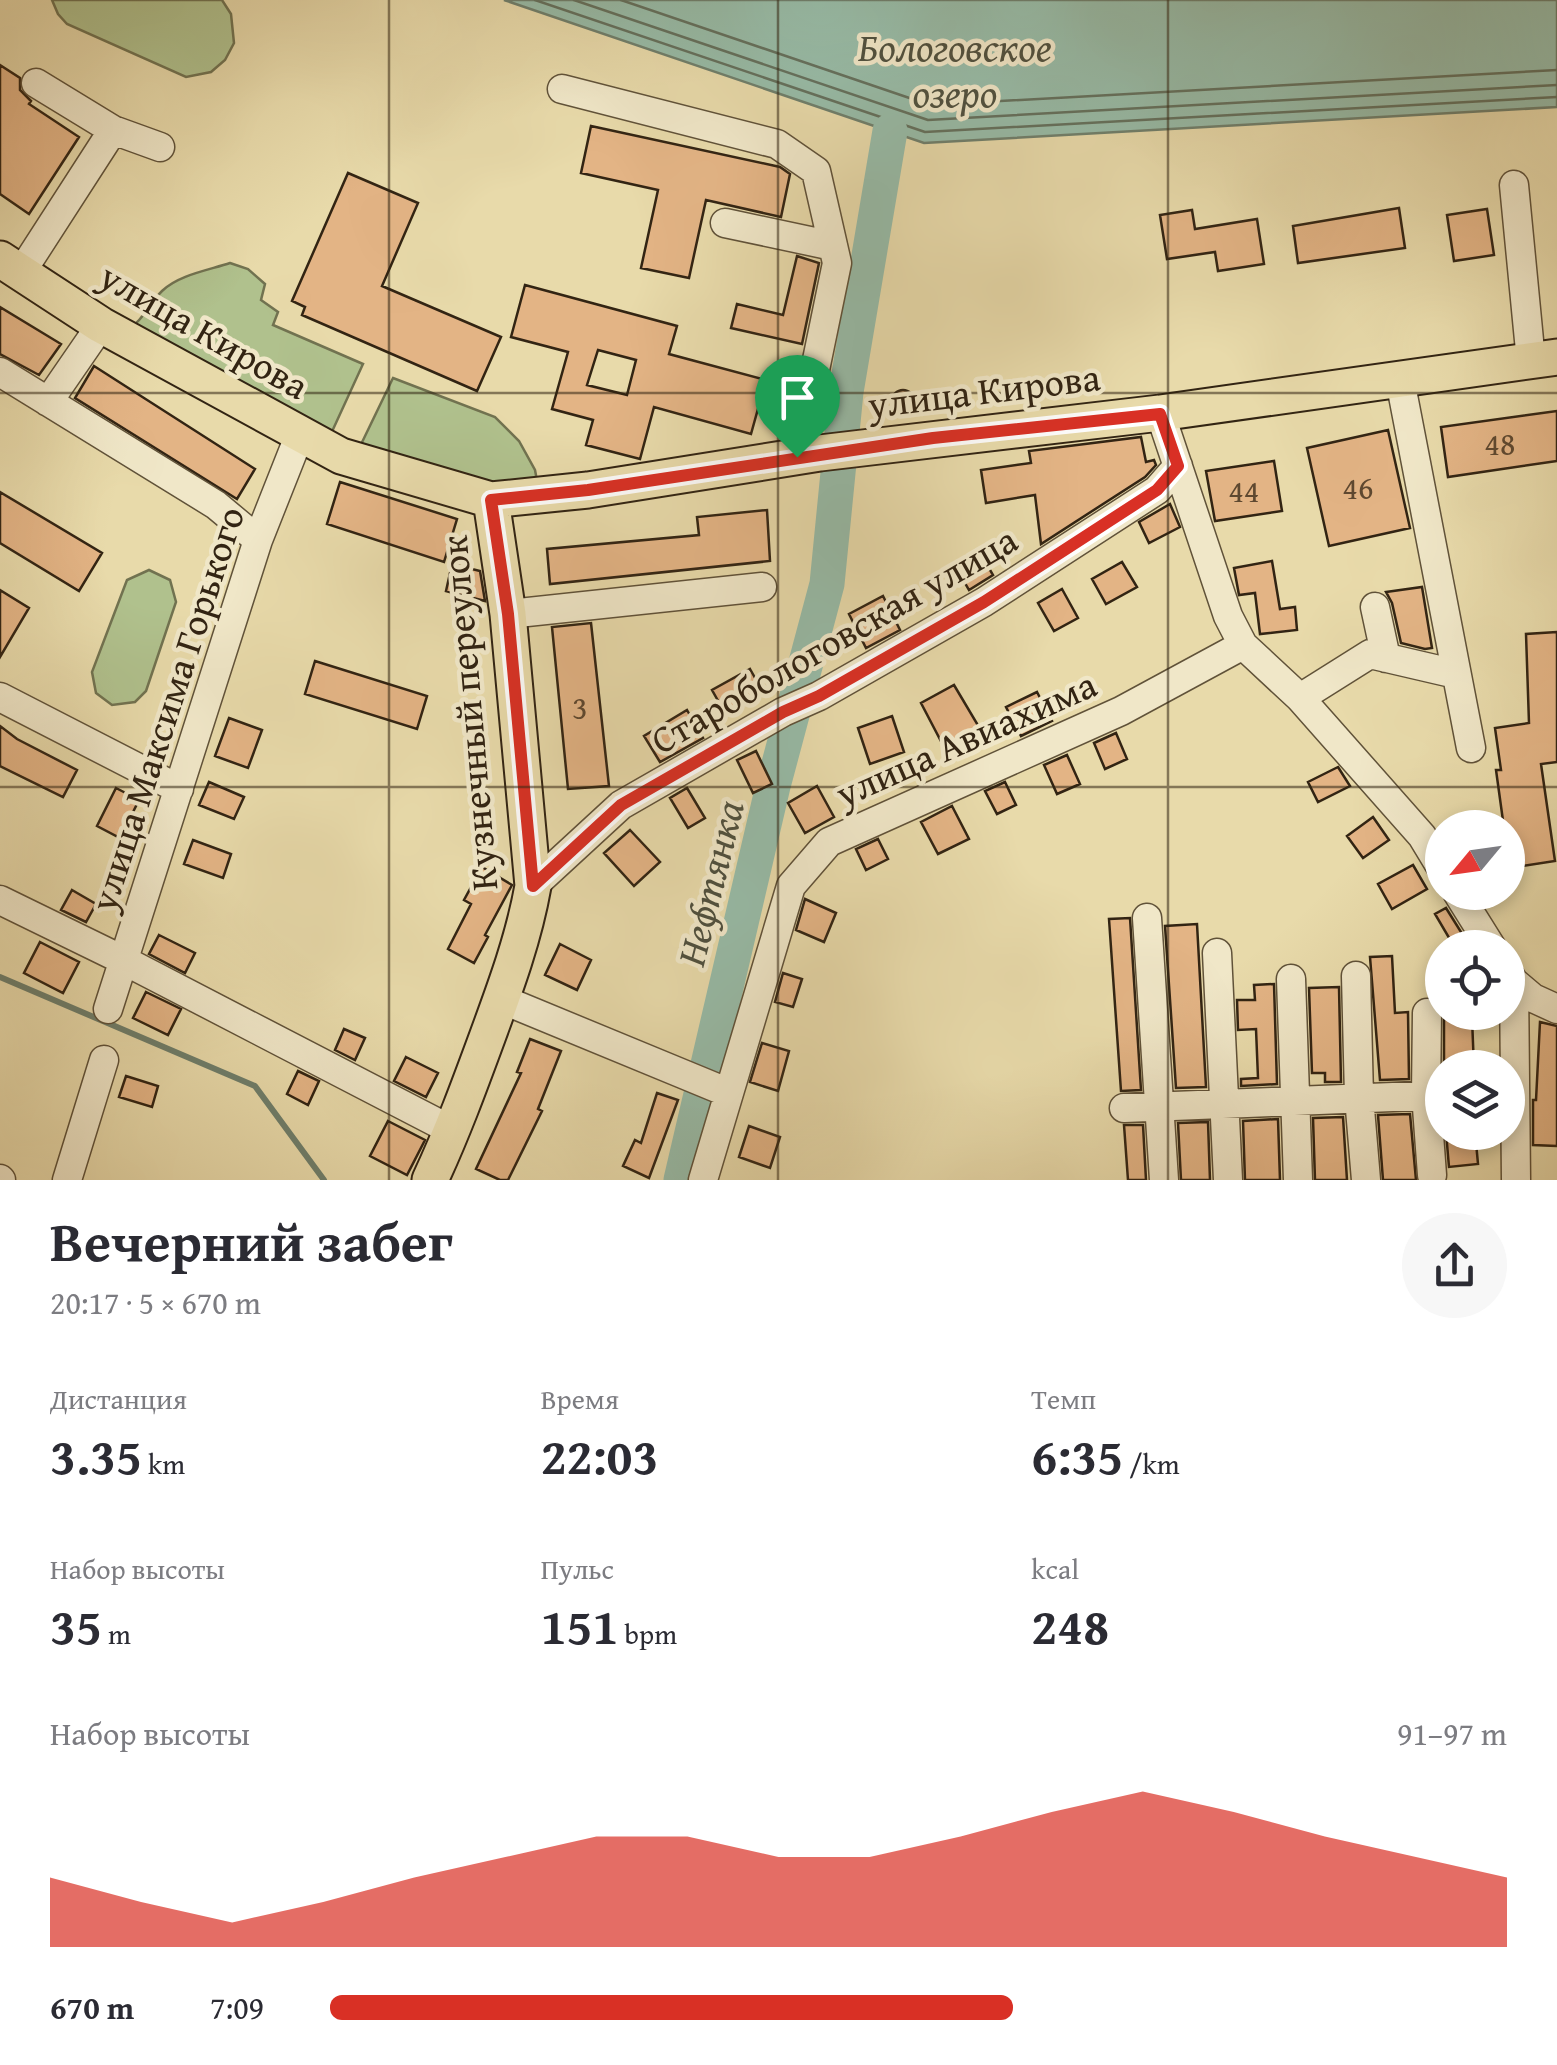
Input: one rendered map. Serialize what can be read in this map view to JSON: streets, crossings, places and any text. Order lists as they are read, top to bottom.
{
  "streets": {
    "main road": ["улица Кирова", "Кузнечный переулок"],
    "street": ["Старобологовская улица", "улица Максима Горького", "улица Авиахима"]
  },
  "crossings": [
    ["улица Кирова", "улица Максима Горького"],
    ["улица Кирова", "Кузнечный переулок"],
    ["Старобологовская улица", "Кузнечный переулок"]
  ],
  "water": ["Бологовское озеро", "Нефтянка"],
  "house_numbers": [
    "48",
    "46",
    "44",
    "3"
  ],
  "north": "bottom left",
  "page": {
    "heading": ["Вечерний забег", "20:17 · 5 × 670 m"],
    "stats": [
      ["Дистанция", "3.35 km"],
      ["Время", "22:03"],
      ["Темп", "6:35 /km"],
      ["Набор высоты", "35 m"],
      ["Пульс", "151 bpm"],
      ["kcal", "248"]
    ],
    "chart": ["Набор высоты", "91–97 m"],
    "list": [
      {
        "name": "670 m",
        "note": "7:09"
      }
    ]
  }
}
